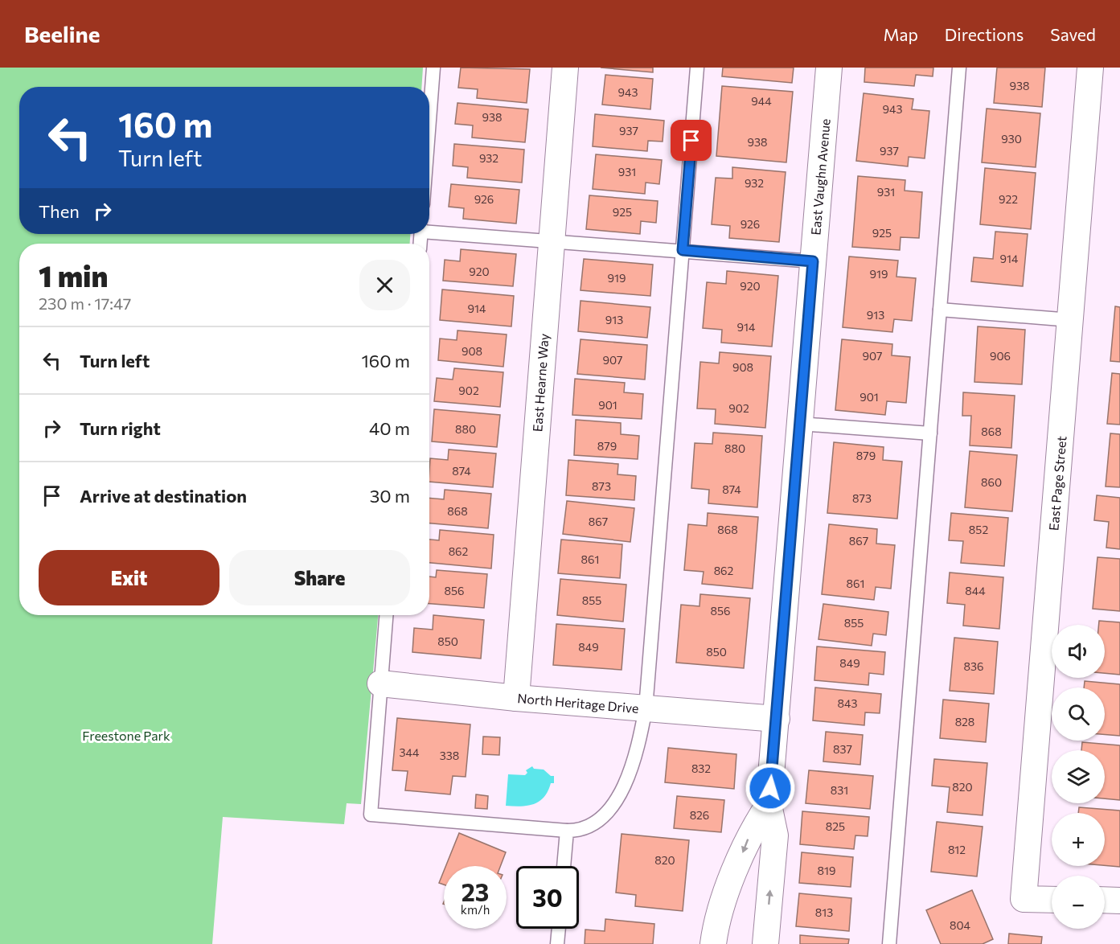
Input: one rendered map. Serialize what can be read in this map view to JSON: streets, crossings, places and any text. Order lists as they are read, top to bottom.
{
  "streets": {
    "street": [
      "East Vaughn Avenue",
      "East Hearne Way",
      "East Page Street",
      "North Heritage Drive"
    ]
  },
  "crossings": [
    ["East Vaughn Avenue", "North Heritage Drive"],
    ["East Hearne Way", "North Heritage Drive"]
  ],
  "parks": ["Freestone Park"],
  "house_numbers": [
    "938",
    "943",
    "944",
    "943",
    "938",
    "937",
    "930",
    "938",
    "937",
    "932",
    "931",
    "932",
    "931",
    "926",
    "922",
    "925",
    "926",
    "925",
    "914",
    "920",
    "919",
    "919",
    "920",
    "914",
    "913",
    "913",
    "914",
    "908",
    "907",
    "906",
    "907",
    "908",
    "902",
    "901",
    "901",
    "902",
    "880",
    "868",
    "879",
    "880",
    "879",
    "874",
    "860",
    "873",
    "874",
    "873",
    "868",
    "867",
    "868",
    "852",
    "867",
    "862",
    "861",
    "862",
    "861",
    "856",
    "844",
    "855",
    "856",
    "855",
    "850",
    "849",
    "850",
    "849",
    "836",
    "843",
    "828",
    "837",
    "344",
    "338",
    "832",
    "820",
    "831",
    "826",
    "825",
    "812",
    "820",
    "819",
    "813",
    "804"
  ],
  "page": {
    "header": "Beeline",
    "nav": ["Map", "Directions", "Saved"],
    "turn": ["160 m", "Turn left"],
    "then": "Then",
    "heading": ["1 min", "230 m · 17:47"],
    "list": [
      {
        "name": "Turn left",
        "value": "160 m"
      },
      {
        "name": "Turn right",
        "value": "40 m"
      },
      {
        "name": "Arrive at destination",
        "value": "30 m"
      }
    ],
    "buttons": ["Exit", "Share"],
    "map_buttons": ["+", "−"],
    "speed": "23 km/h",
    "limit": "30"
  }
}
